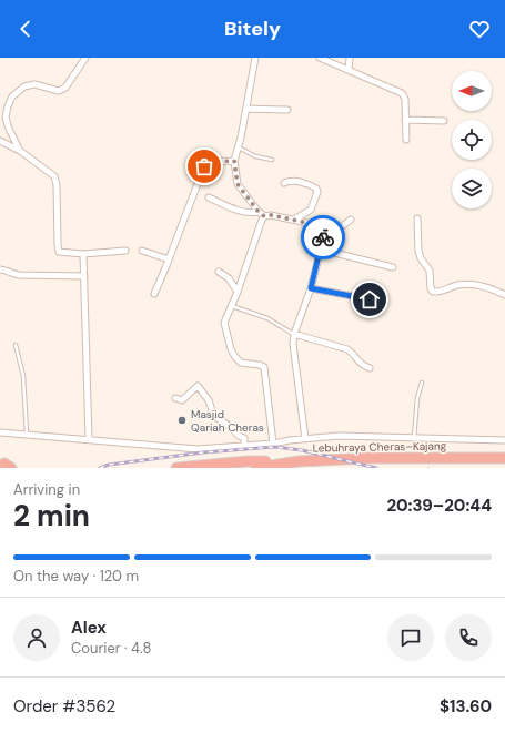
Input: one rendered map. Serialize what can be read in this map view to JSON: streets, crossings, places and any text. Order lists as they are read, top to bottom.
{
  "streets": {
    "highway": ["Lebuhraya Cheras–Kajang"]
  },
  "places": ["Masjid Qariah Cheras"],
  "north": "left",
  "page": {
    "header": "Bitely",
    "heading": ["2 min", "Arriving in", "20:39–20:44"],
    "panel": [
      "Alex",
      "Courier · 4.8",
      "Order #3562",
      "$13.60"
    ],
    "bar": "On the way · 120 m"
  }
}
